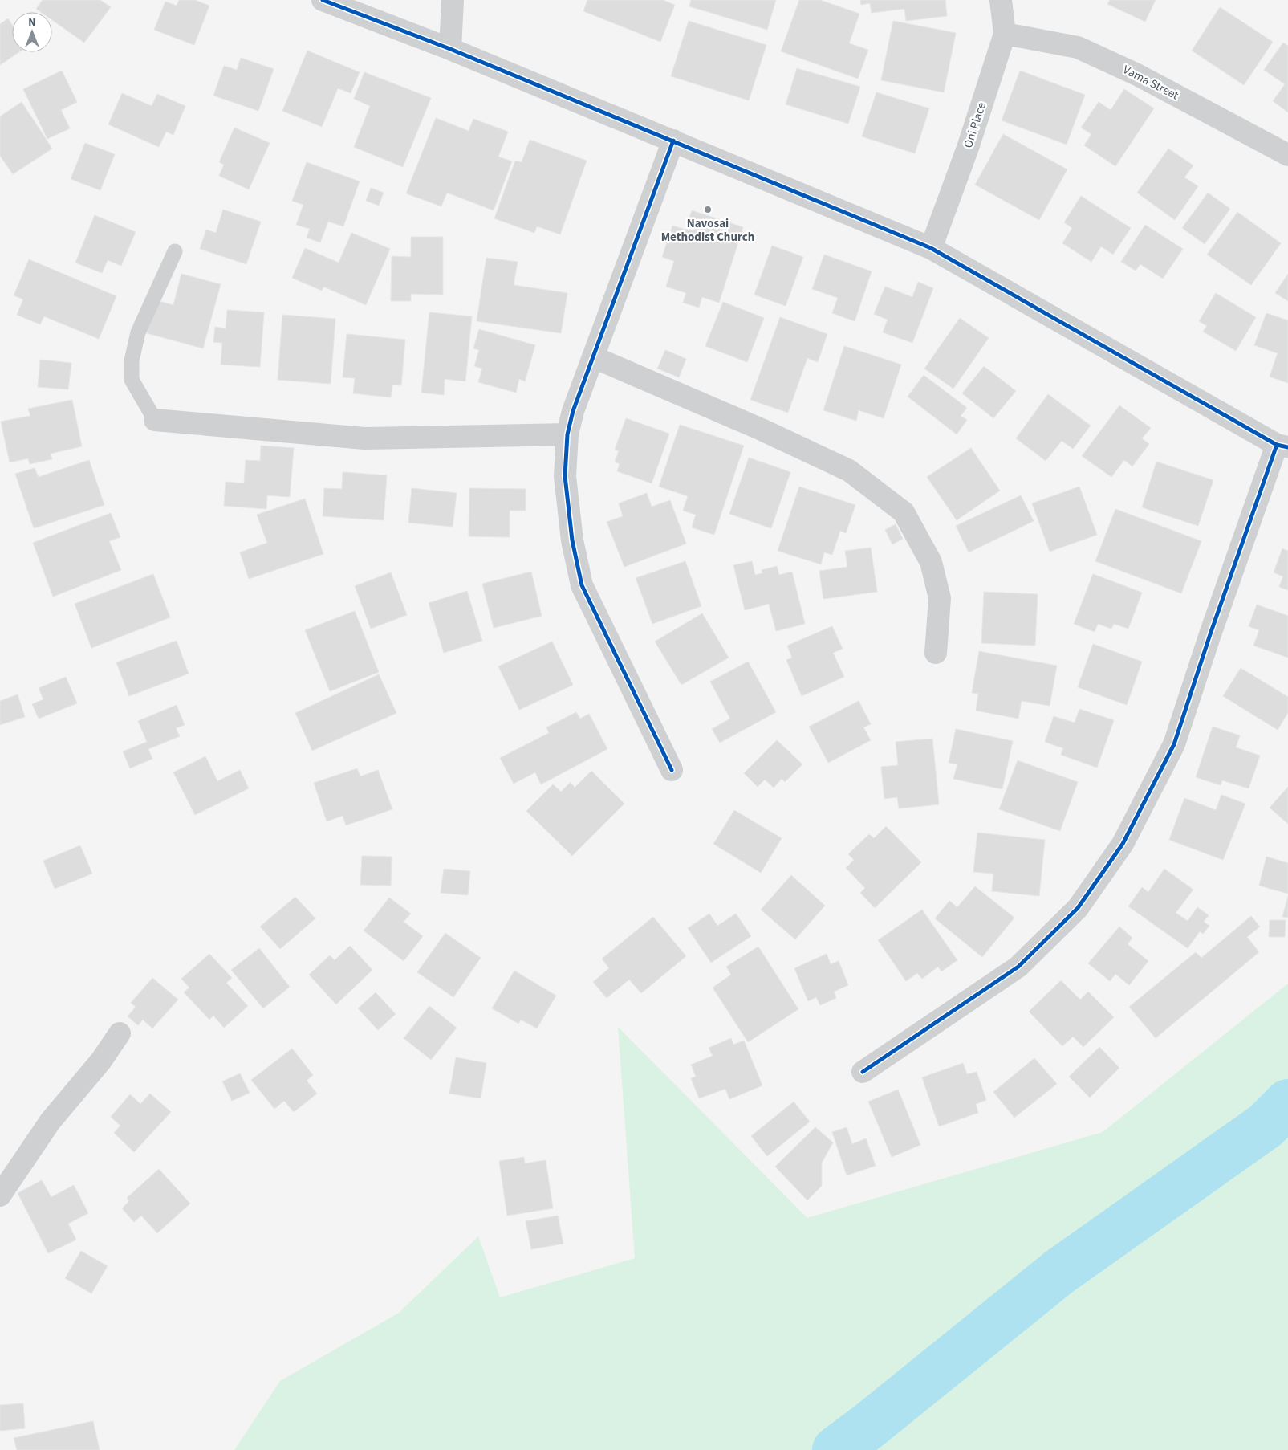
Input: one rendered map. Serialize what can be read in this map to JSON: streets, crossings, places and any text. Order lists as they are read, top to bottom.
{
  "streets": {
    "street": ["Vama Street", "Oni Place"]
  },
  "crossings": [
    ["Vama Street", "Oni Place"]
  ],
  "places": ["Navosai Methodist Church"],
  "north": "top"
}
